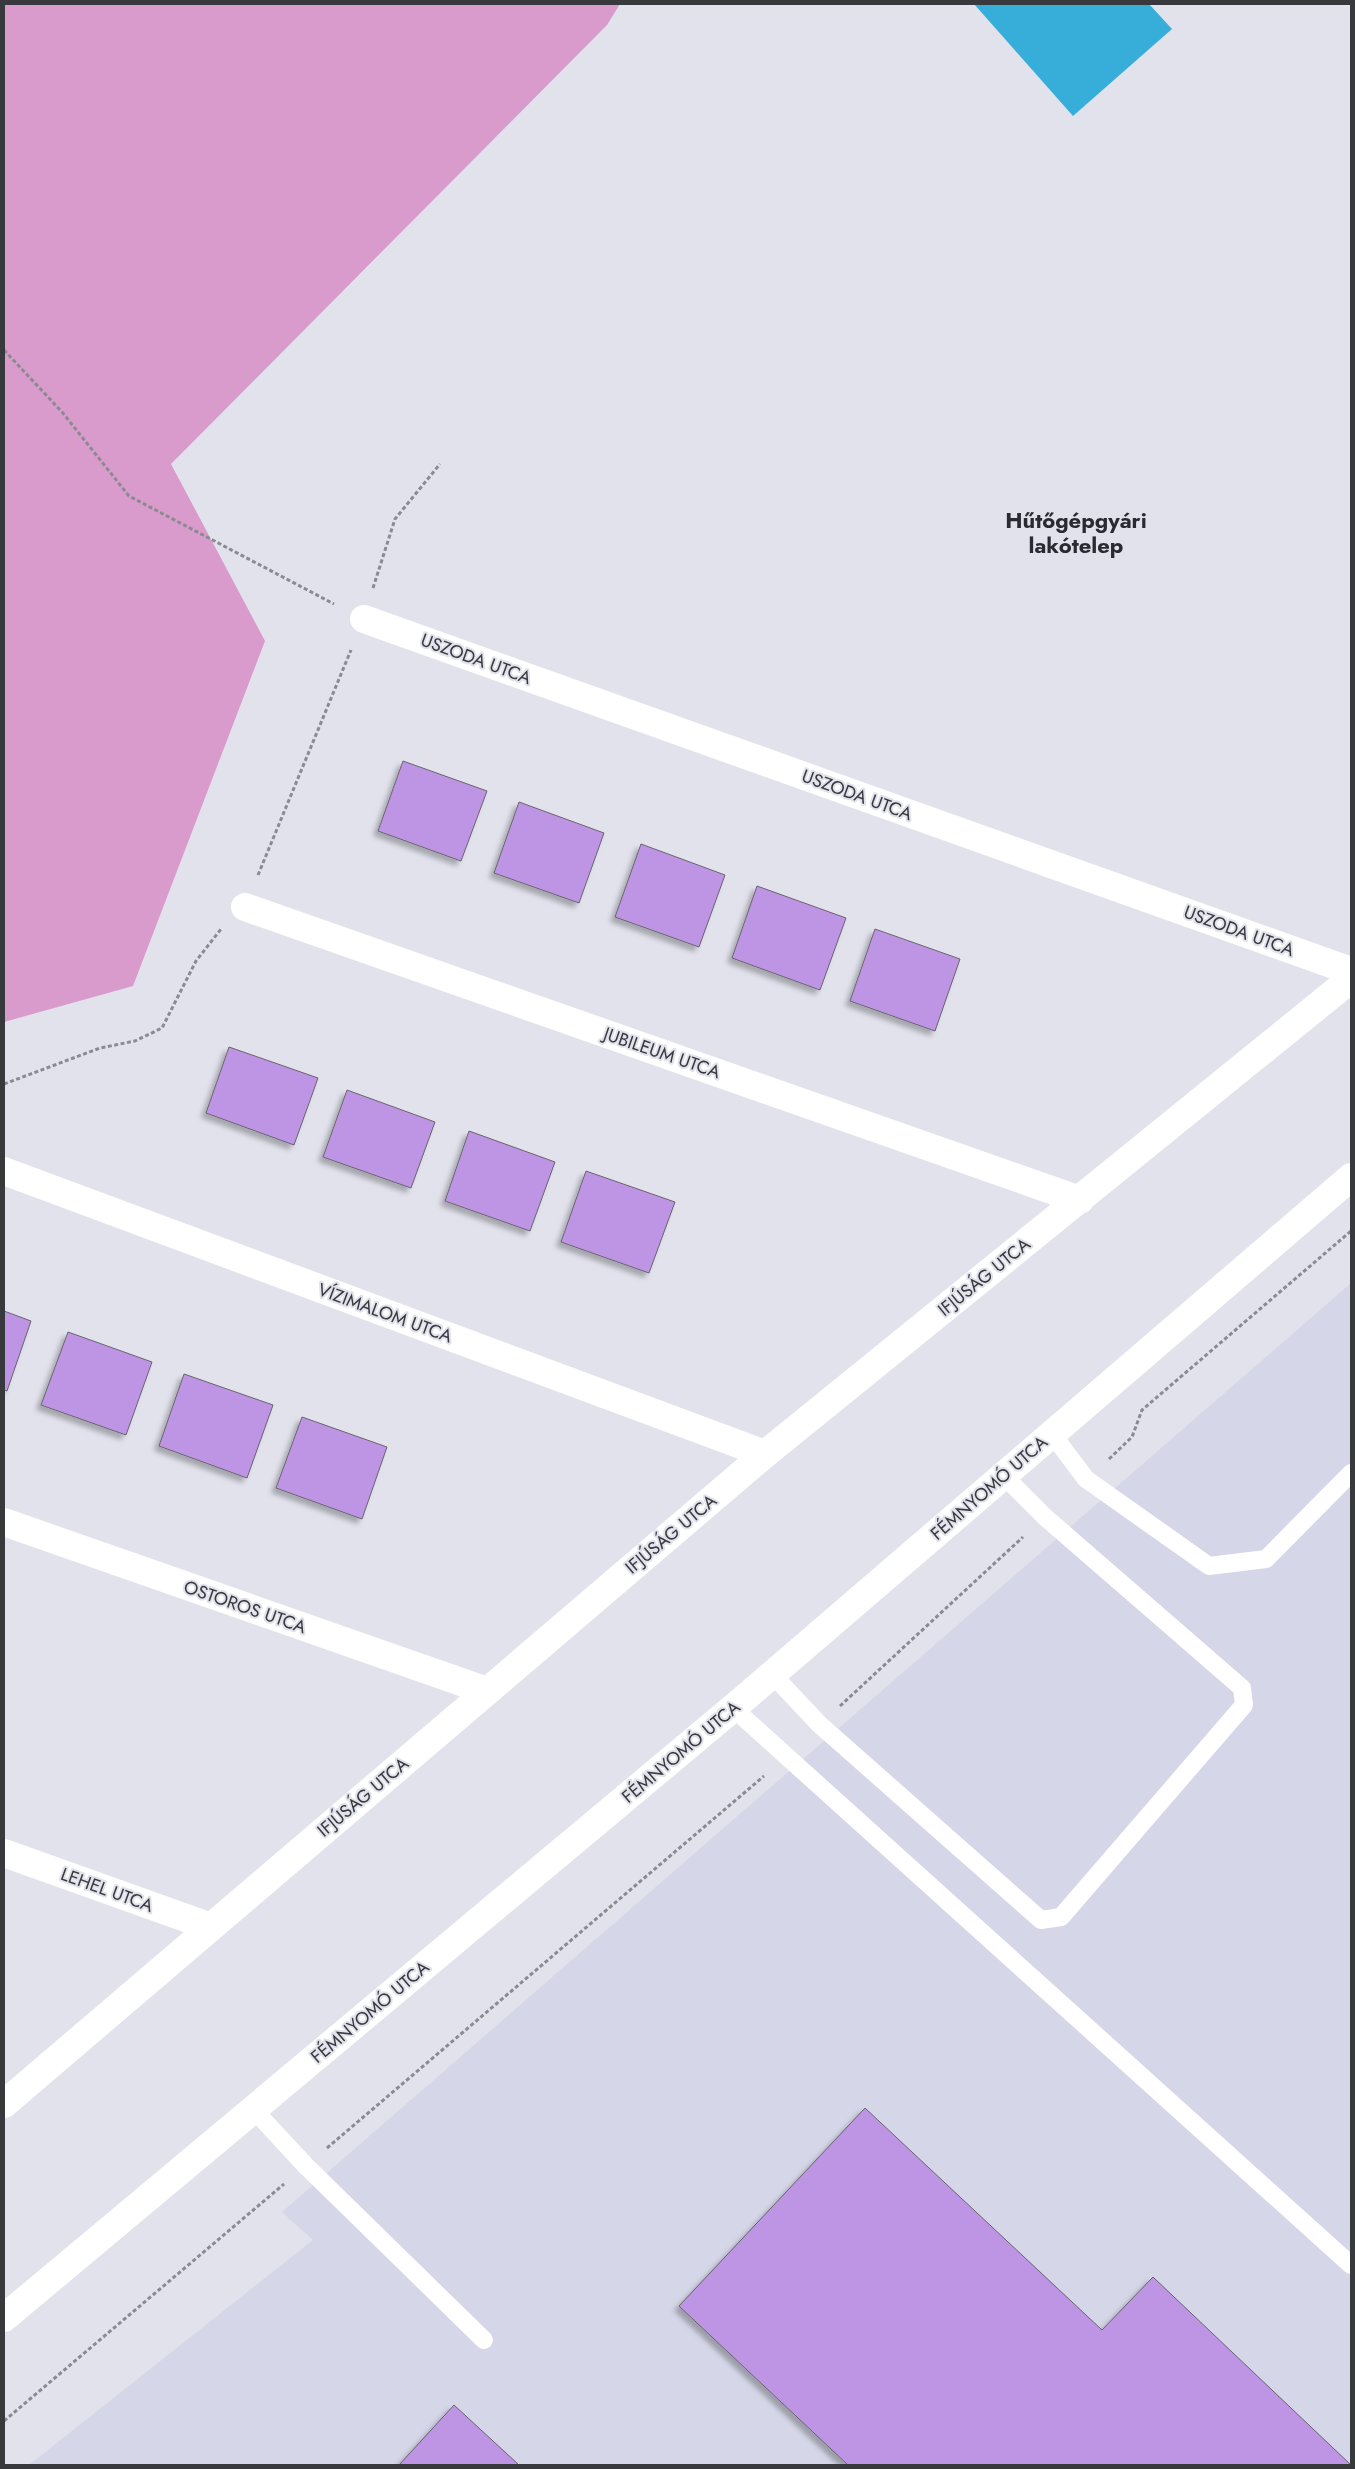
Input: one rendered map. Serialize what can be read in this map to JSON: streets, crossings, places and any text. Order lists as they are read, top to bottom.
{
  "streets": {
    "street": [
      "USZODA UTCA",
      "JUBILEUM UTCA",
      "IFJÚSÁG UTCA",
      "VÍZIMALOM UTCA",
      "FÉMNYOMÓ UTCA",
      "OSTOROS UTCA",
      "LEHEL UTCA"
    ]
  },
  "crossings": [
    ["JUBILEUM UTCA", "IFJÚSÁG UTCA"],
    ["IFJÚSÁG UTCA", "VÍZIMALOM UTCA"],
    ["IFJÚSÁG UTCA", "OSTOROS UTCA"],
    ["IFJÚSÁG UTCA", "LEHEL UTCA"]
  ],
  "districts": ["Hűtőgépgyári lakótelep"]
}
